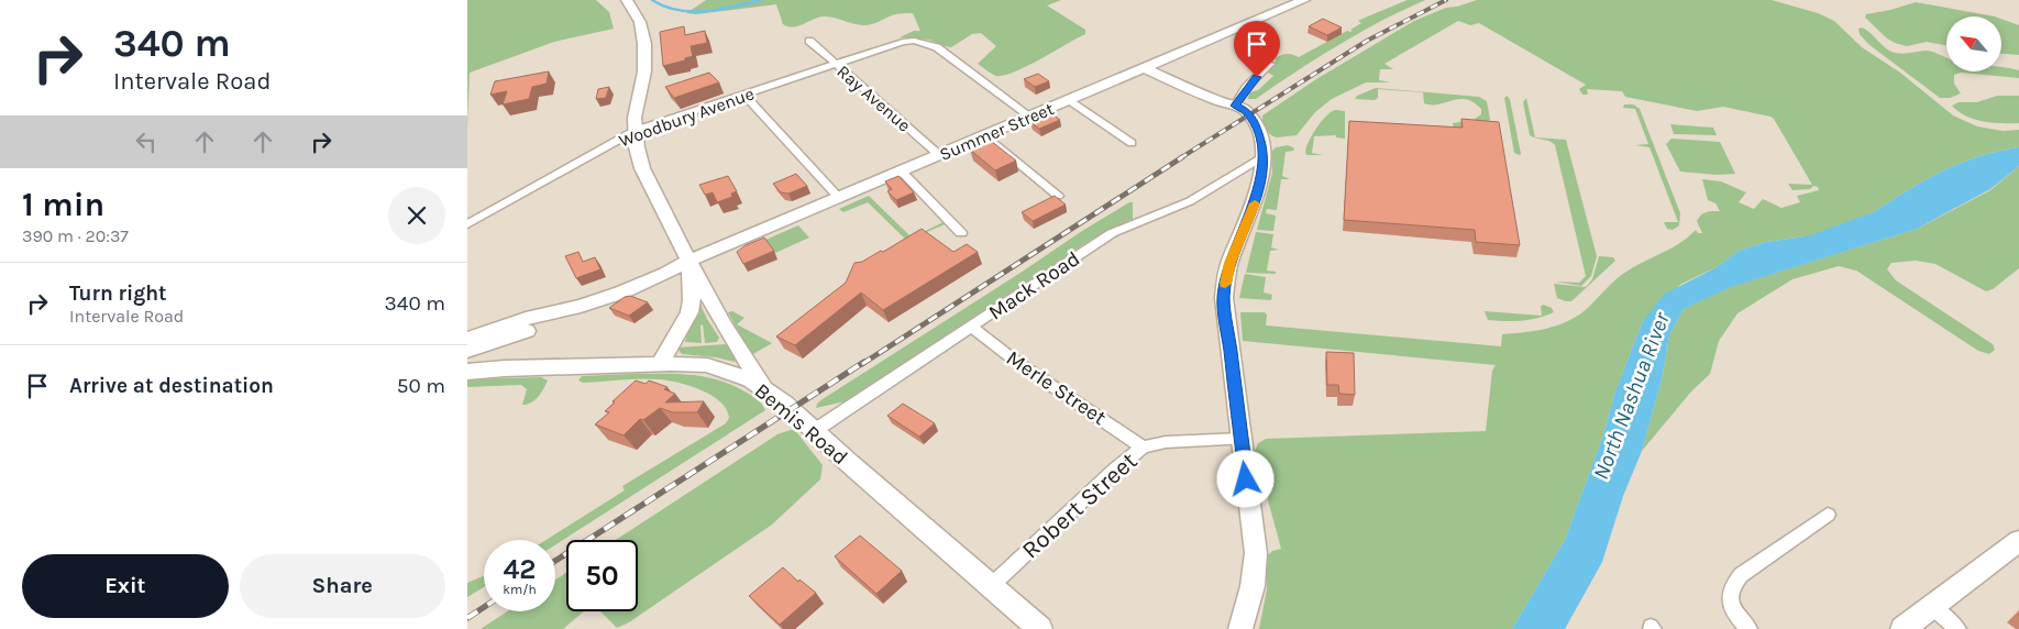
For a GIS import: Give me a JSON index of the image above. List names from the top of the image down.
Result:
{
  "streets": {
    "main road": ["Summer Street", "Bemis Road"],
    "street": [
      "Ray Avenue",
      "Woodbury Avenue",
      "Mack Road",
      "Merle Street",
      "Robert Street"
    ]
  },
  "crossings": [
    ["Ray Avenue", "Woodbury Avenue"],
    ["Ray Avenue", "Summer Street"],
    ["Woodbury Avenue", "Summer Street"],
    ["Mack Road", "Merle Street"],
    ["Mack Road", "Bemis Road"],
    ["Merle Street", "Robert Street"],
    ["Bemis Road", "Robert Street"]
  ],
  "water": ["North Nashua River"],
  "north": "top left",
  "page": {
    "turn": ["340 m", "Intervale Road"],
    "heading": ["1 min", "390 m · 20:37"],
    "list": [
      {
        "name": "Turn right",
        "note": "Intervale Road",
        "value": "340 m"
      },
      {
        "name": "Arrive at destination",
        "value": "50 m"
      }
    ],
    "speed": "42 km/h",
    "limit": "50",
    "buttons": ["Exit", "Share"]
  }
}
